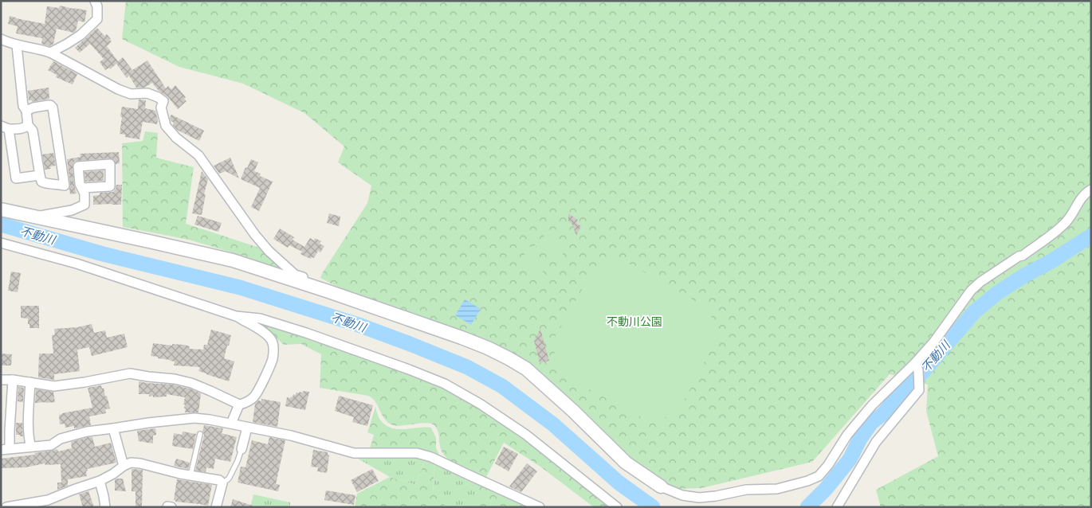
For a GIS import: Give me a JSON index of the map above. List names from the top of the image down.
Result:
{
  "water": ["不動川"],
  "parks": ["不動川公園"]
}
